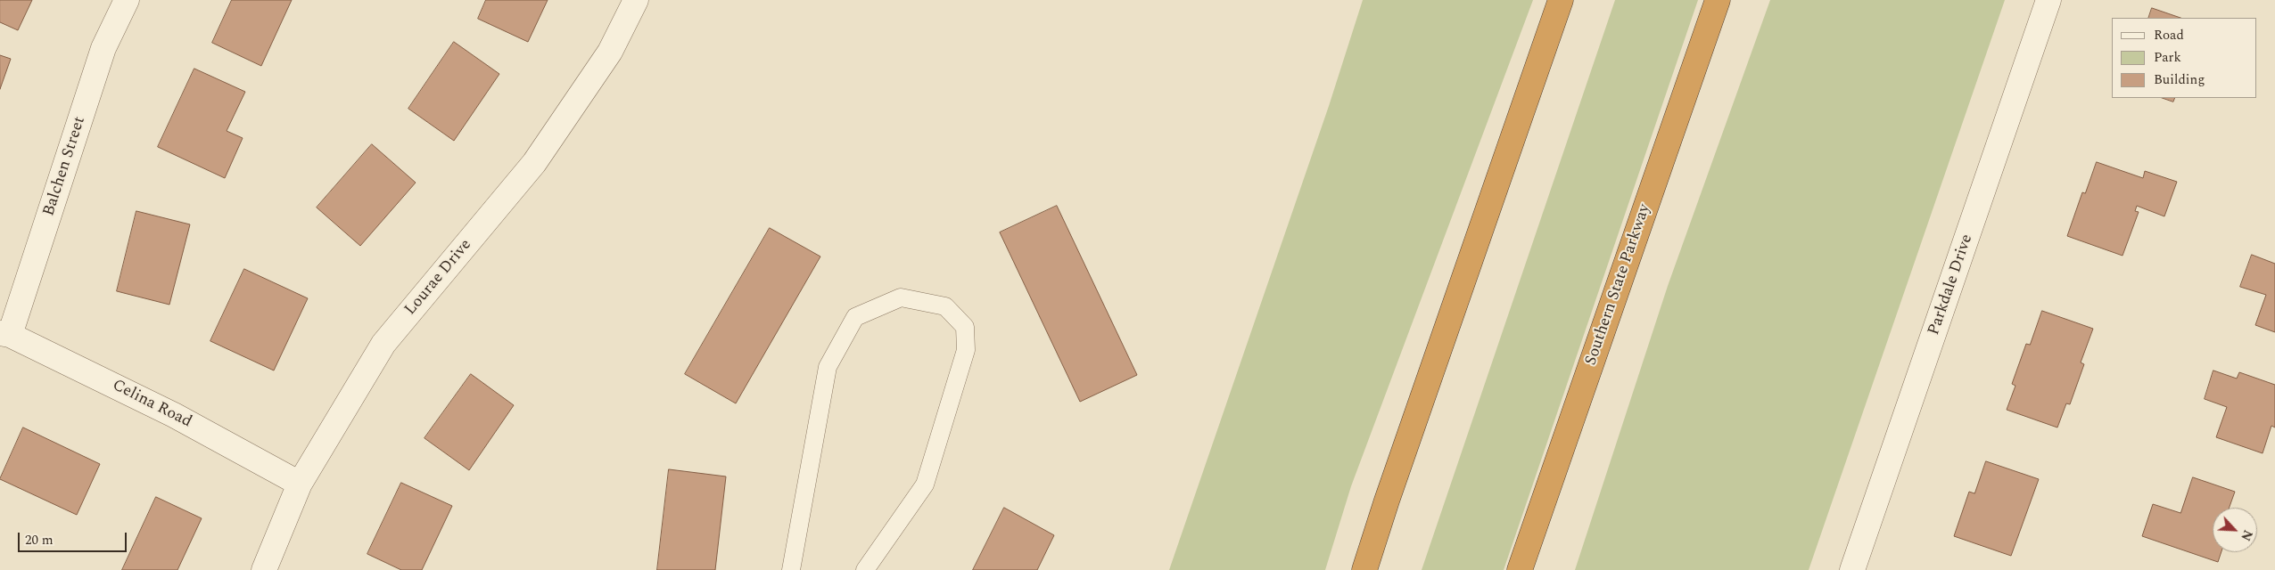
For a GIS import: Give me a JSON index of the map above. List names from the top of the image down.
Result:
{
  "streets": {
    "highway": ["Southern State Parkway"],
    "street": [
      "Balchen Street",
      "Lourae Drive",
      "Parkdale Drive",
      "Celina Road"
    ]
  },
  "crossings": [
    ["Balchen Street", "Celina Road"],
    ["Lourae Drive", "Celina Road"]
  ],
  "legend": ["Road", "Park", "Building"],
  "scale_bar": "20 m",
  "north": "bottom right"
}
